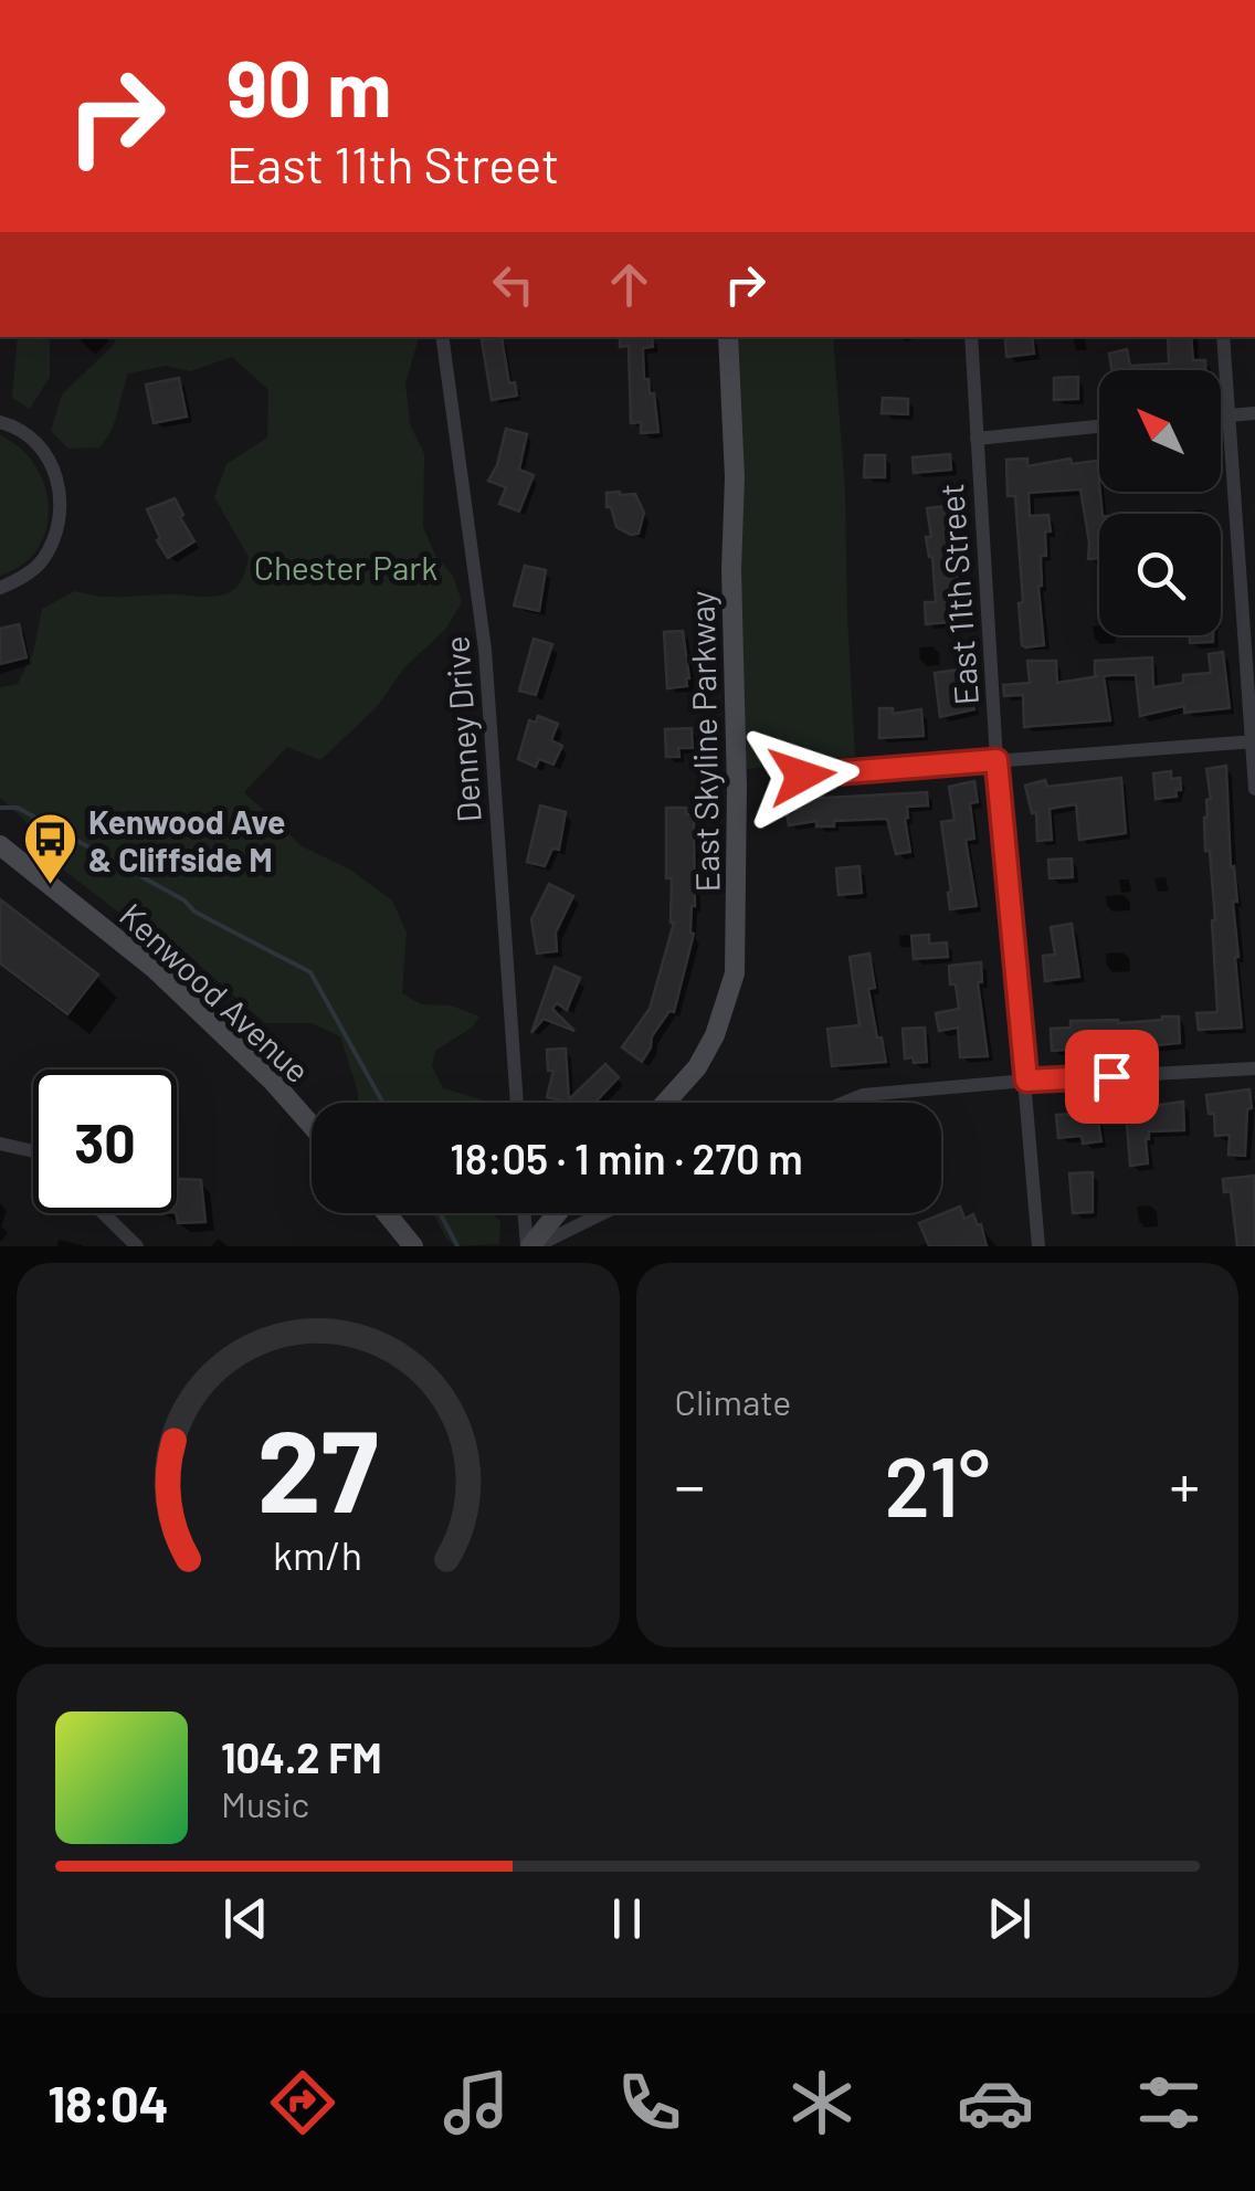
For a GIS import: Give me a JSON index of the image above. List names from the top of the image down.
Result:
{
  "streets": {
    "street": [
      "East 11th Street",
      "Denney Drive",
      "East Skyline Parkway",
      "Kenwood Avenue"
    ]
  },
  "parks": ["Chester Park"],
  "places": {
    "bus stop": ["Kenwood Ave & Cliffside M"]
  },
  "north": "top left",
  "page": {
    "turn": ["90 m", "East 11th Street"],
    "limit": "30",
    "trip": "18:05 · 1 min · 270 m",
    "tile": "Climate",
    "heat": ["−", "21°", "+"],
    "song": ["104.2 FM", "Music"],
    "tabs": "18:04",
    "gauge": ["27", "km/h"]
  }
}
